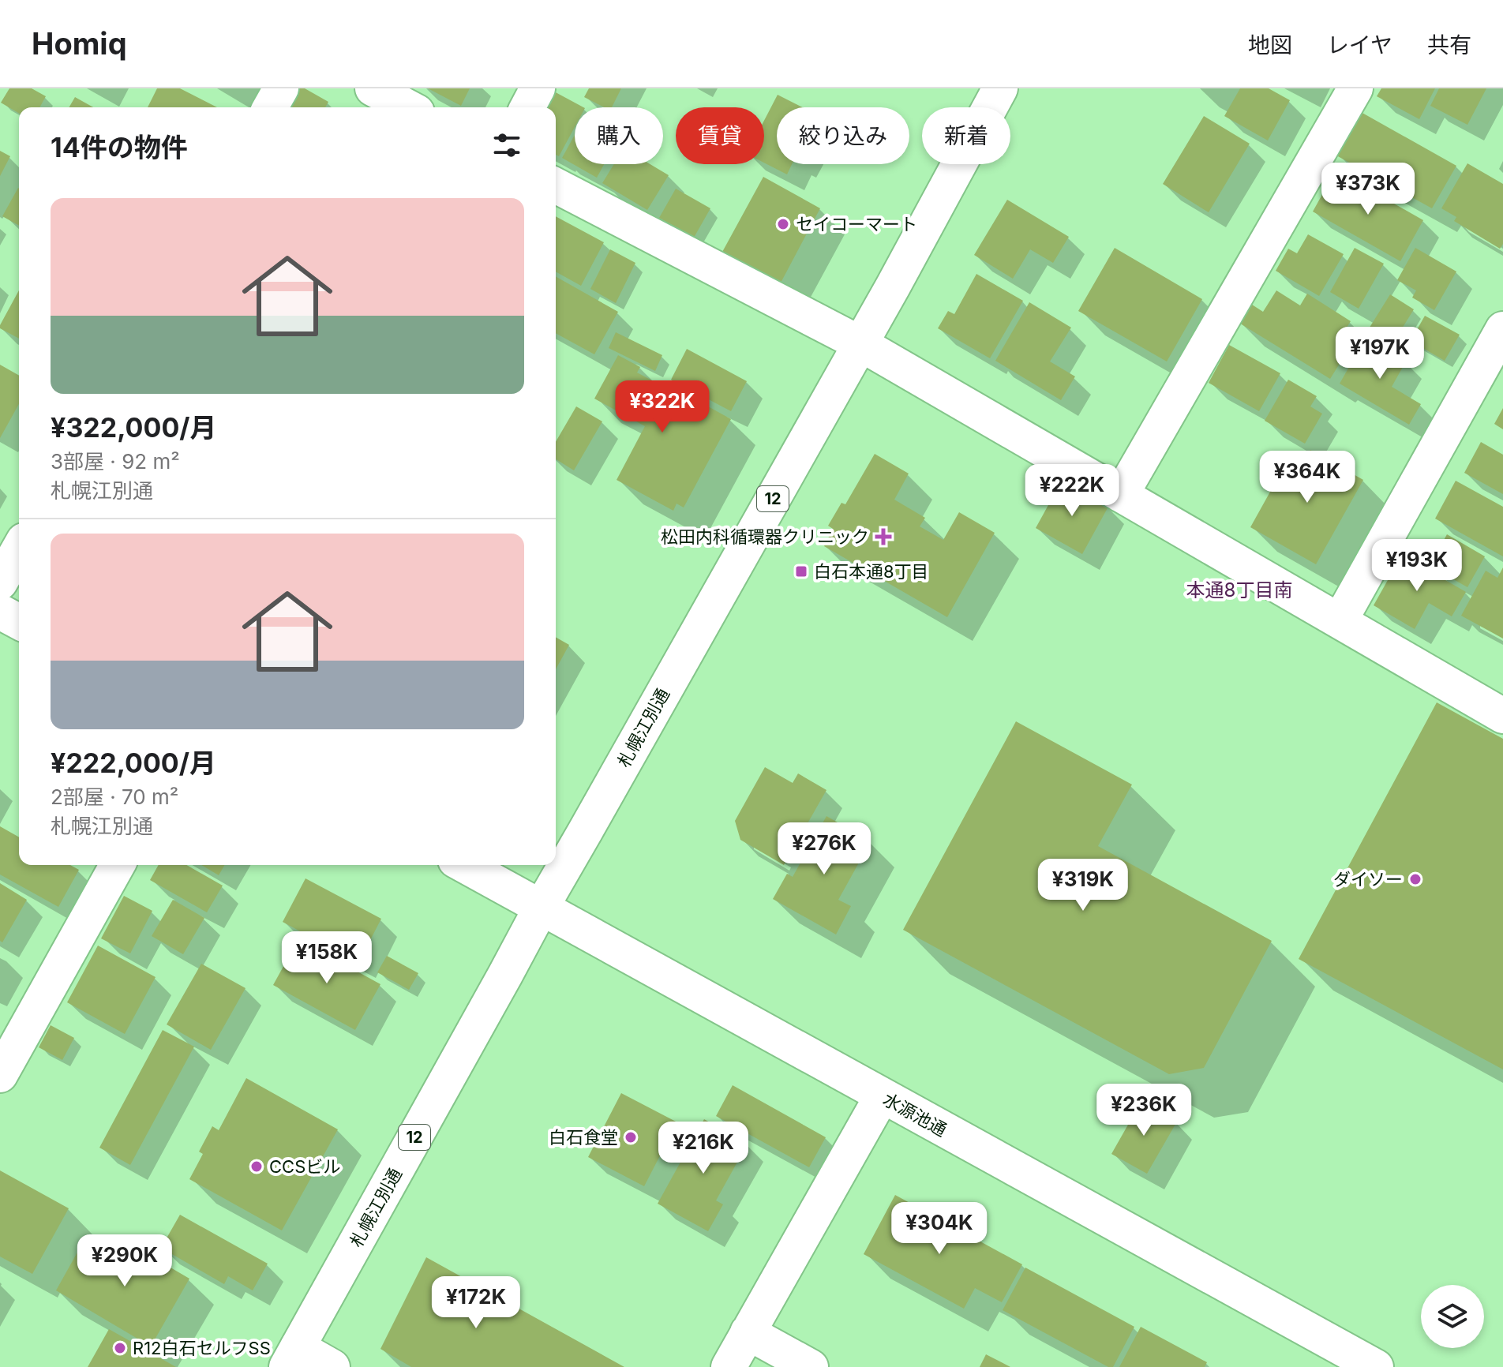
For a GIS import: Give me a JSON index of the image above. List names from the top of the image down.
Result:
{
  "streets": {
    "main road": ["12", "札幌江別通", "水源池通"]
  },
  "crossings": [
    ["札幌江別通", "水源池通"]
  ],
  "districts": ["本通8丁目南"],
  "places": {
    "other": [
      "セイコーマート",
      "ダイソー",
      "白石食堂",
      "CCSビル",
      "R12白石セルフSS"
    ],
    "health": ["松田内科循環器クリニック"],
    "transit": ["白石本通8丁目"]
  },
  "page": {
    "header": "Homiq",
    "nav": ["地図", "レイヤ", "共有"],
    "chip": [
      "購入",
      "賃貸",
      "絞り込み",
      "新着"
    ],
    "heading": "14件の物件",
    "price": [
      "¥373K",
      "¥197K",
      "¥322K",
      "¥364K",
      "¥222K",
      "¥193K",
      "¥276K",
      "¥319K",
      "¥158K",
      "¥236K",
      "¥216K",
      "¥304K",
      "¥290K",
      "¥172K"
    ],
    "list": [
      {
        "name": "¥322,000/月",
        "note": "3部屋 · 92 m² · 札幌江別通"
      },
      {
        "name": "¥222,000/月",
        "note": "2部屋 · 70 m² · 札幌江別通"
      }
    ]
  }
}
